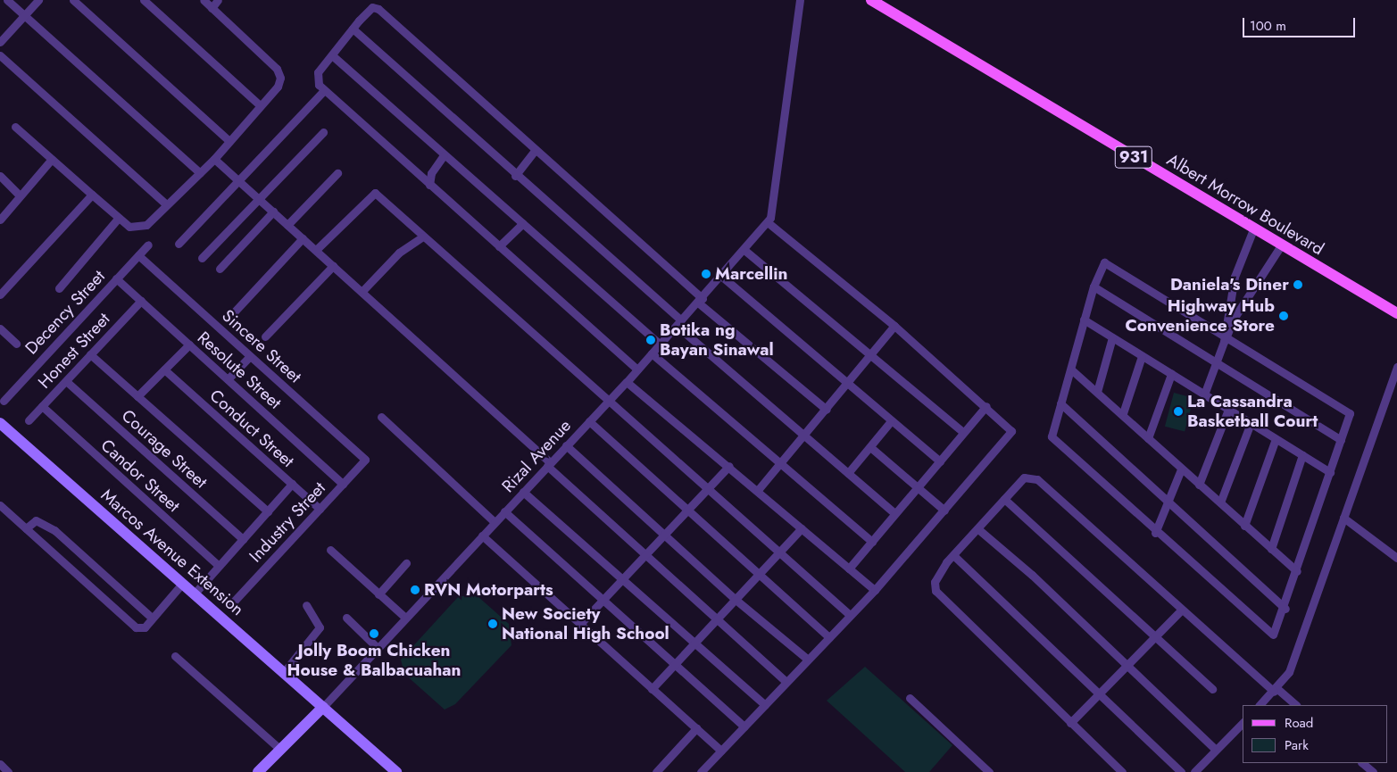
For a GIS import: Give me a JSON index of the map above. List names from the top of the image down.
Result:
{
  "streets": {
    "main road": ["931", "Albert Morrow Boulevard"],
    "street": [
      "Decency Street",
      "Sincere Street",
      "Honest Street",
      "Resolute Street",
      "Conduct Street",
      "Courage Street",
      "Rizal Avenue",
      "Candor Street",
      "Industry Street",
      "Marcos Avenue Extension"
    ]
  },
  "crossings": [
    ["Decency Street", "Sincere Street"],
    ["Decency Street", "Resolute Street"],
    ["Sincere Street", "Industry Street"],
    ["Honest Street", "Resolute Street"],
    ["Honest Street", "Courage Street"],
    ["Honest Street", "Candor Street"],
    ["Resolute Street", "Industry Street"],
    ["Conduct Street", "Industry Street"],
    ["Rizal Avenue", "Marcos Avenue Extension"]
  ],
  "places": [
    "Marcellin",
    "Daniela's Diner",
    "Highway Hub Convenience Store",
    "Botika ng Bayan Sinawal",
    "La Cassandra Basketball Court",
    "RVN Motorparts",
    "New Society National High School",
    "Jolly Boom Chicken House & Balbacuahan"
  ],
  "legend": ["Road", "Park"],
  "scale_bar": "100 m"
}
